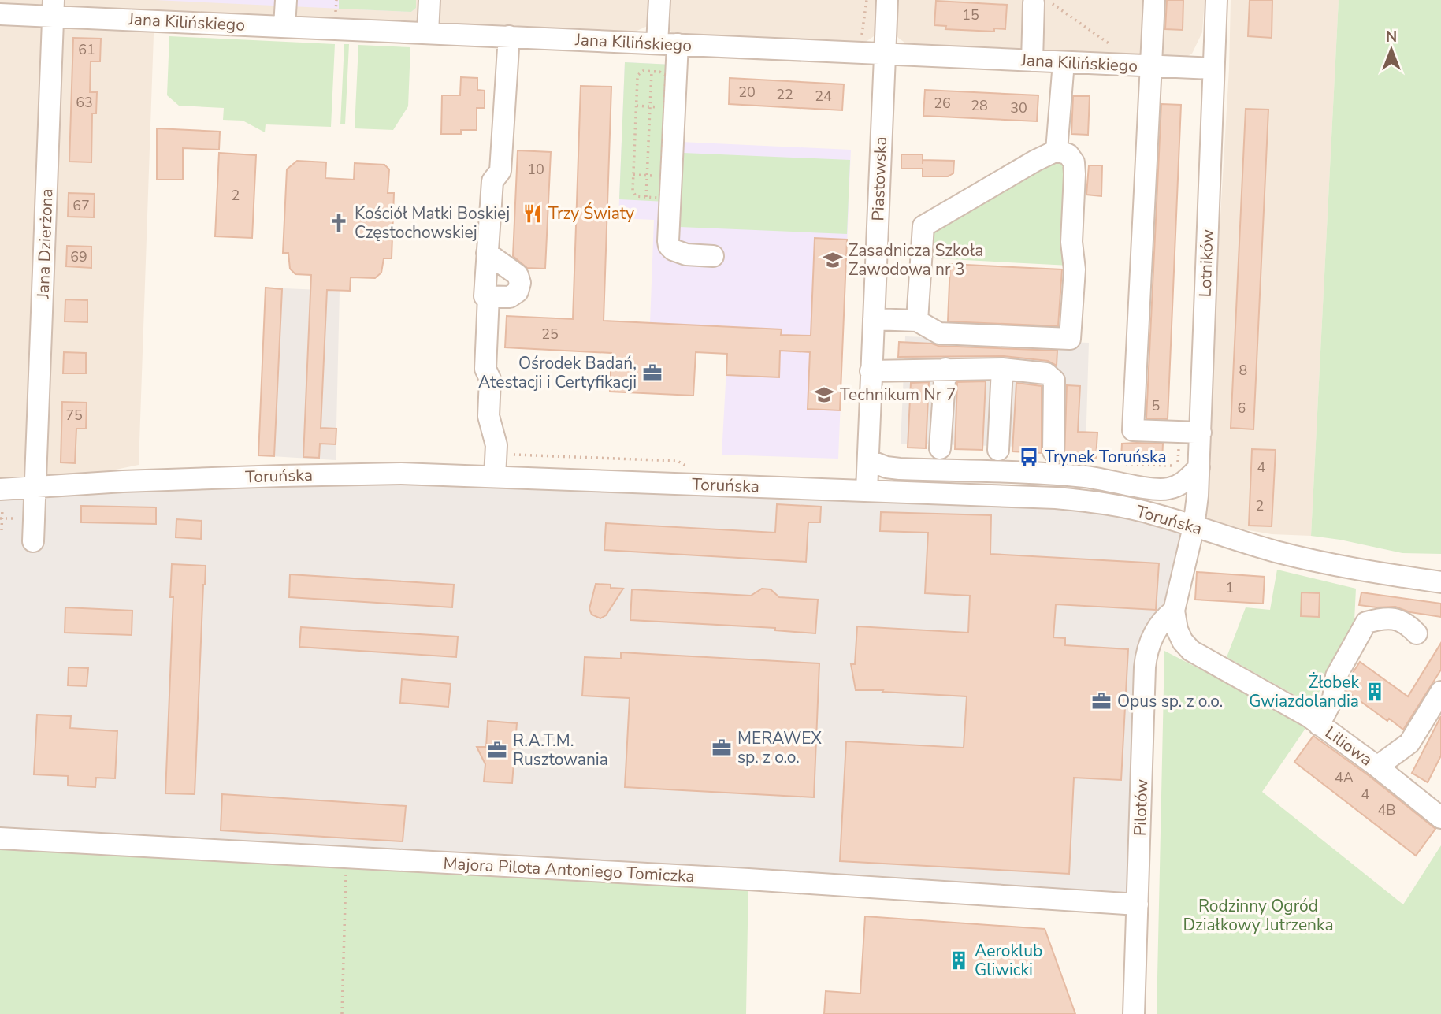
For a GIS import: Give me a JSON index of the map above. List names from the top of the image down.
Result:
{
  "streets": {
    "street": [
      "Jana Kilińskiego",
      "Piastowska",
      "Jana Dzierżona",
      "Lotników",
      "Toruńska",
      "Liliowa",
      "Pilotów",
      "Majora Pilota Antoniego Tomiczka"
    ]
  },
  "crossings": [
    ["Jana Kilińskiego", "Piastowska"],
    ["Jana Kilińskiego", "Jana Dzierżona"],
    ["Jana Kilińskiego", "Lotników"],
    ["Piastowska", "Toruńska"],
    ["Jana Dzierżona", "Toruńska"],
    ["Lotników", "Toruńska"],
    ["Lotników", "Liliowa"],
    ["Toruńska", "Liliowa"],
    ["Liliowa", "Pilotów"],
    ["Pilotów", "Majora Pilota Antoniego Tomiczka"]
  ],
  "parks": ["Rodzinny Ogród Działkowy Jutrzenka"],
  "places": {
    "restaurant": ["Trzy Światy"],
    "church": ["Kościół Matki Boskiej Częstochowskiej"],
    "school or university": ["Zasadnicza Szkoła Zawodowa nr 3", "Technikum Nr 7"],
    "office": [
      "Ośrodek Badań, Atestacji i Certyfikacji",
      "Opus sp. z o.o.",
      "MERAWEX sp. z o.o.",
      "R.A.T.M. Rusztowania"
    ],
    "bus stop": ["Trynek Toruńska"],
    "building": ["Żłobek Gwiazdolandia", "Aeroklub Gliwicki"]
  },
  "house_numbers": [
    "15",
    "61",
    "20",
    "22",
    "24",
    "63",
    "26",
    "28",
    "30",
    "10",
    "2",
    "67",
    "69",
    "25",
    "8",
    "5",
    "6",
    "75",
    "4",
    "2",
    "1",
    "4A",
    "4",
    "4B"
  ],
  "north": "top"
}
